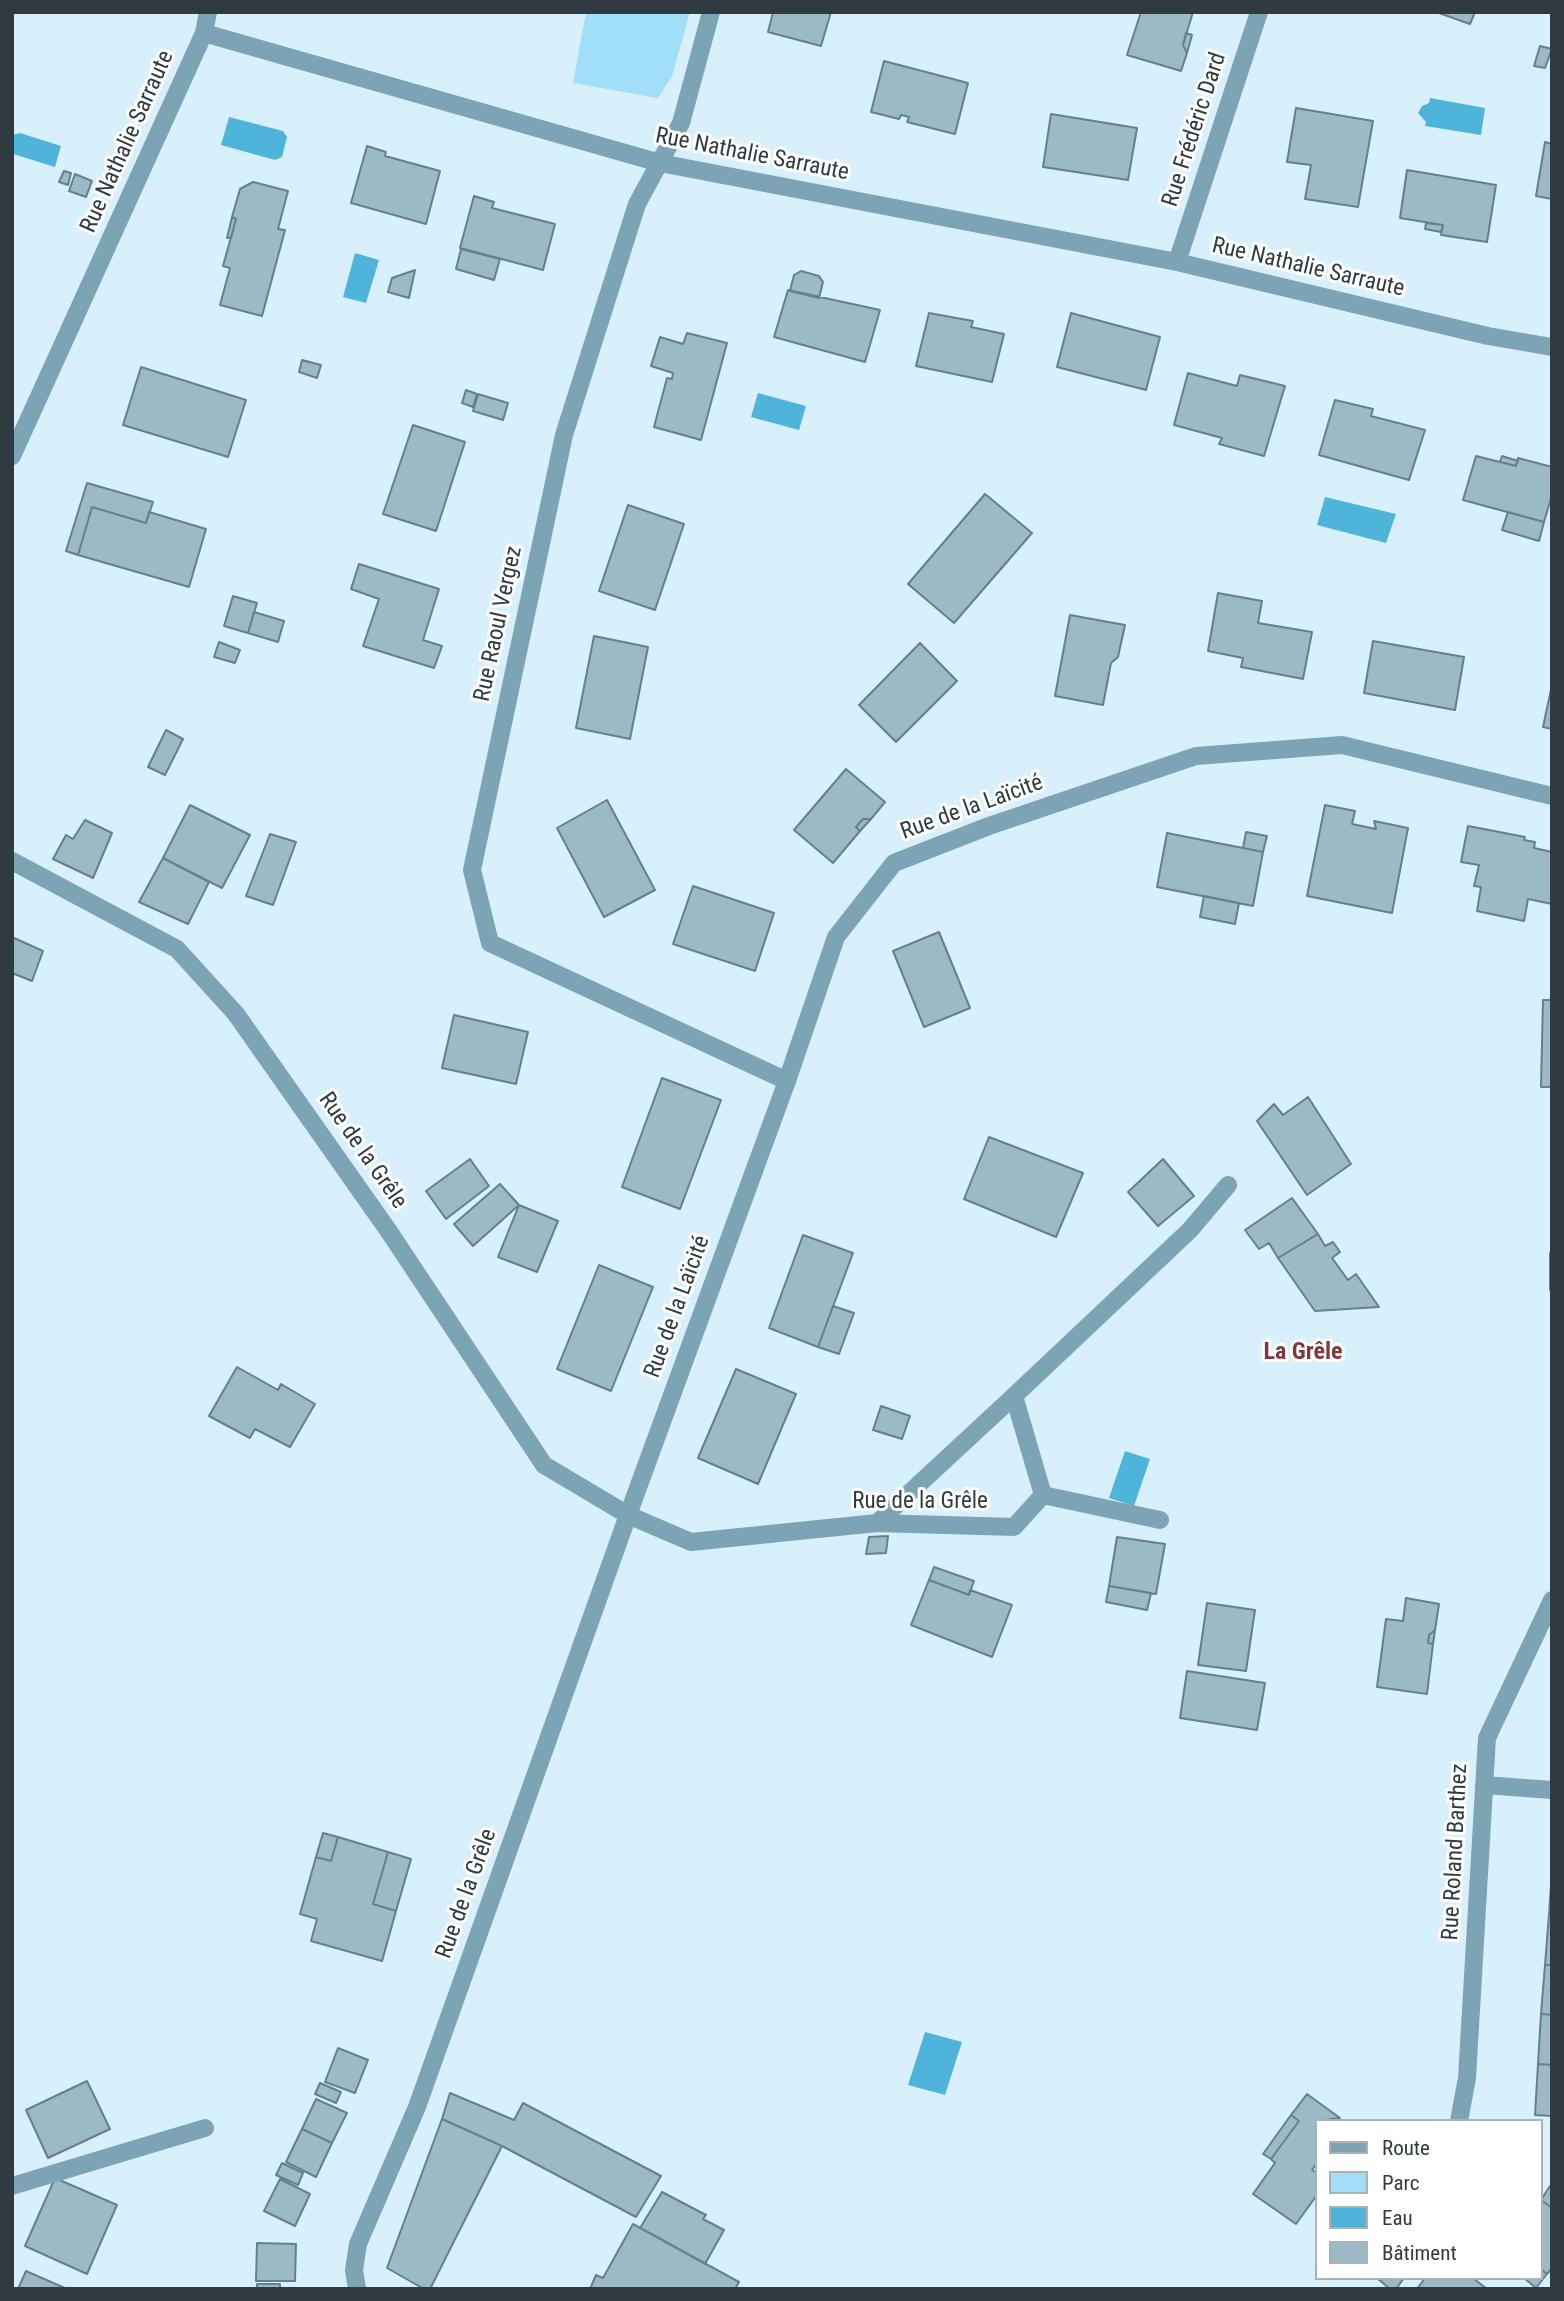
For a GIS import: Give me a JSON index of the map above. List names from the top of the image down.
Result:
{
  "streets": {
    "street": [
      "Rue Frédéric Dard",
      "Rue Nathalie Sarraute",
      "Rue Raoul Vergez",
      "Rue de la Laïcité",
      "Rue de la Grêle",
      "Rue Roland Barthez"
    ]
  },
  "crossings": [
    ["Rue Frédéric Dard", "Rue Nathalie Sarraute"],
    ["Rue Nathalie Sarraute", "Rue Raoul Vergez"],
    ["Rue Raoul Vergez", "Rue de la Laïcité"],
    ["Rue de la Laïcité", "Rue de la Grêle"]
  ],
  "districts": ["La Grêle"],
  "legend": [
    "Route",
    "Parc",
    "Eau",
    "Bâtiment"
  ]
}
